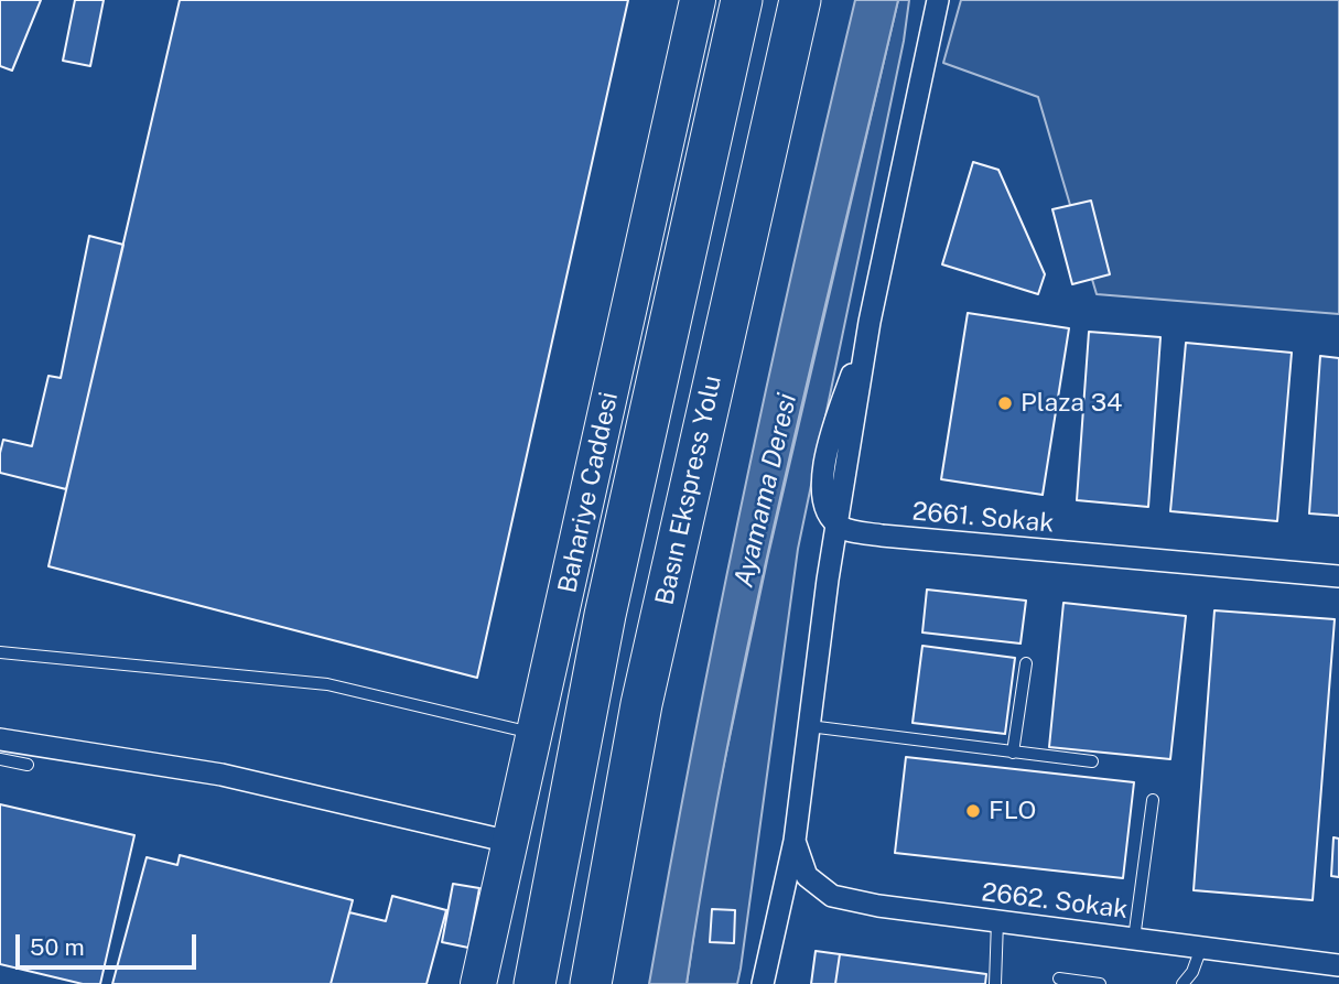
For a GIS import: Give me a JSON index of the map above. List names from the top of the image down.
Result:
{
  "streets": {
    "highway": ["Basın Ekspress Yolu"],
    "main road": ["Bahariye Caddesi"],
    "street": ["2661. Sokak", "2662. Sokak"]
  },
  "water": ["Ayamama Deresi"],
  "places": ["Plaza 34", "FLO"],
  "scale_bar": "50 m"
}
